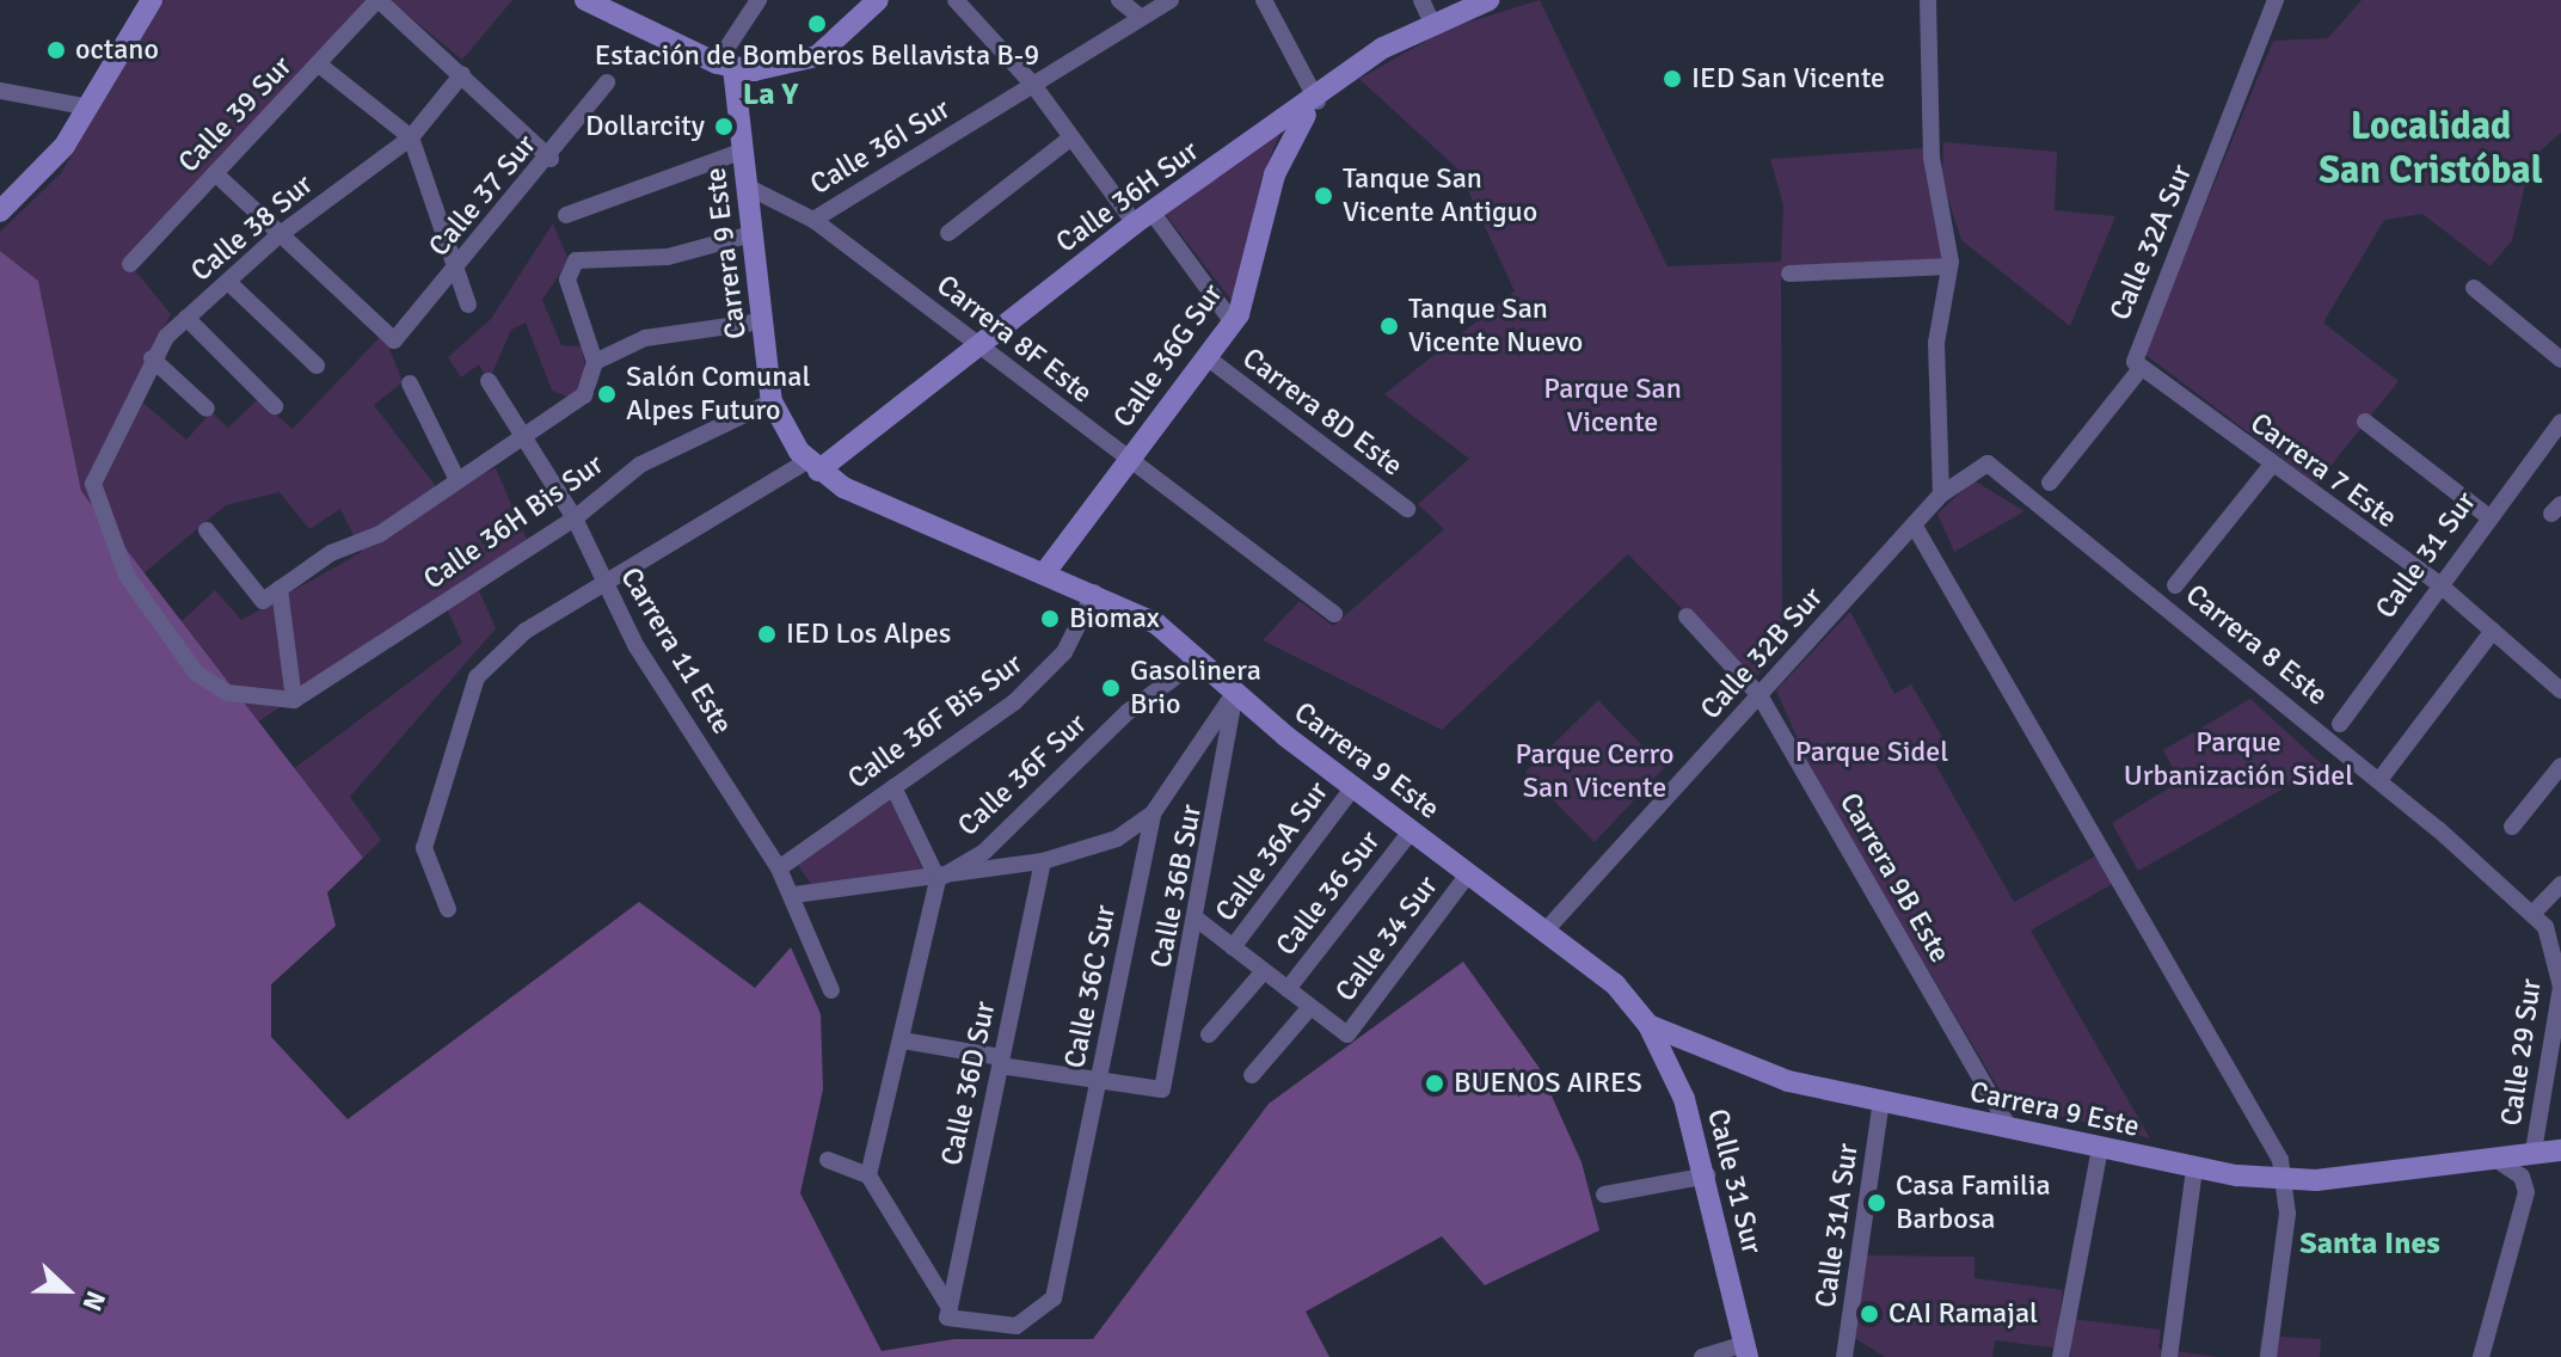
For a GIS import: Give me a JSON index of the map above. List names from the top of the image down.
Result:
{
  "streets": {
    "main road": [
      "Calle 36H Sur",
      "Carrera 9 Este",
      "Calle 36G Sur",
      "Calle 31 Sur"
    ],
    "street": [
      "Calle 39 Sur",
      "Calle 36I Sur",
      "Calle 37 Sur",
      "Calle 38 Sur",
      "Calle 32A Sur",
      "Carrera 8F Este",
      "Carrera 8D Este",
      "Carrera 7 Este",
      "Calle 36H Bis Sur",
      "Carrera 8 Este",
      "Carrera 11 Este",
      "Calle 32B Sur",
      "Calle 36F Bis Sur",
      "Calle 36F Sur",
      "Calle 36A Sur",
      "Carrera 9B Este",
      "Calle 36B Sur",
      "Calle 36 Sur",
      "Calle 34 Sur",
      "Calle 36C Sur",
      "Calle 29 Sur",
      "Calle 36D Sur",
      "Calle 31A Sur"
    ]
  },
  "crossings": [
    ["Calle 36I Sur", "Carrera 8F Este"],
    ["Calle 37 Sur", "Calle 38 Sur"],
    ["Calle 36H Sur", "Carrera 9 Este"],
    ["Calle 36H Sur", "Carrera 8F Este"],
    ["Calle 36H Sur", "Calle 36G Sur"],
    ["Calle 36H Sur", "Carrera 11 Este"],
    ["Calle 38 Sur", "Calle 36H Bis Sur"],
    ["Calle 32A Sur", "Carrera 7 Este"],
    ["Carrera 9 Este", "Carrera 8F Este"],
    ["Carrera 9 Este", "Calle 36G Sur"],
    ["Carrera 9 Este", "Calle 36H Bis Sur"],
    ["Carrera 9 Este", "Calle 31 Sur"],
    ["Carrera 9 Este", "Calle 32B Sur"],
    ["Carrera 9 Este", "Calle 36F Bis Sur"],
    ["Carrera 9 Este", "Calle 36F Sur"],
    ["Carrera 9 Este", "Calle 36A Sur"],
    ["Carrera 9 Este", "Carrera 9B Este"],
    ["Carrera 9 Este", "Calle 36B Sur"],
    ["Carrera 9 Este", "Calle 36 Sur"],
    ["Carrera 9 Este", "Calle 34 Sur"],
    ["Carrera 9 Este", "Calle 36C Sur"],
    ["Carrera 9 Este", "Calle 29 Sur"],
    ["Carrera 9 Este", "Calle 31A Sur"],
    ["Carrera 8F Este", "Calle 36G Sur"],
    ["Calle 36G Sur", "Carrera 8D Este"],
    ["Carrera 7 Este", "Calle 31 Sur"],
    ["Calle 36H Bis Sur", "Carrera 11 Este"],
    ["Carrera 8 Este", "Calle 32B Sur"],
    ["Carrera 8 Este", "Calle 29 Sur"],
    ["Carrera 11 Este", "Calle 36F Bis Sur"],
    ["Calle 32B Sur", "Carrera 9B Este"],
    ["Calle 36B Sur", "Calle 36C Sur"],
    ["Calle 36C Sur", "Calle 36D Sur"]
  ],
  "districts": ["La Y", "Localidad San Cristóbal", "Santa Ines"],
  "parks": [
    "Parque San Vicente",
    "Parque Urbanización Sidel",
    "Parque Sidel",
    "Parque Cerro San Vicente"
  ],
  "places": [
    "Estación de Bomberos Bellavista B-9",
    "octano",
    "IED San Vicente",
    "Dollarcity",
    "Tanque San Vicente Antiguo",
    "Tanque San Vicente Nuevo",
    "Salón Comunal Alpes Futuro",
    "Biomax",
    "IED Los Alpes",
    "Gasolinera Brio",
    "BUENOS AIRES",
    "Casa Familia Barbosa",
    "CAI Ramajal"
  ],
  "north": "right"
}
